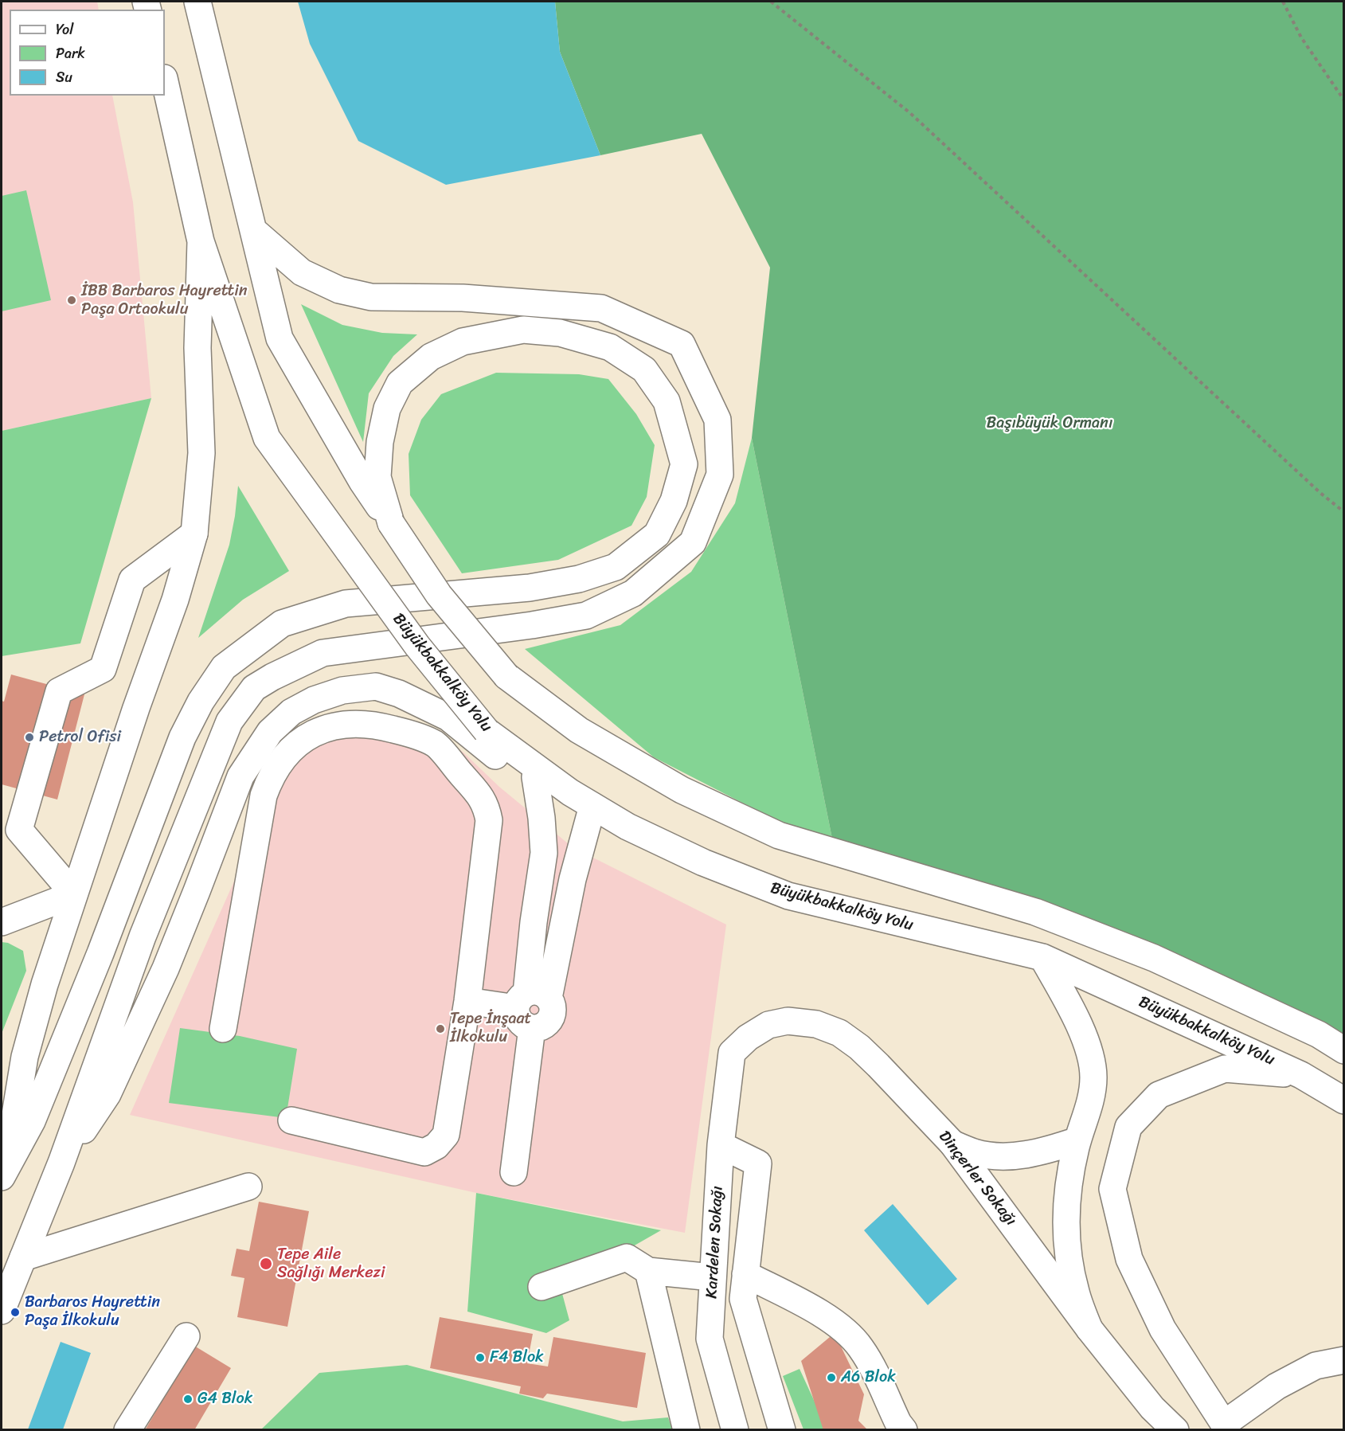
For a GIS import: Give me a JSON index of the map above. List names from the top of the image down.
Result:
{
  "streets": {
    "main road": ["Büyükbakkalköy Yolu", "Dinçerler Sokağı", "Kardelen Sokağı"]
  },
  "crossings": [
    ["Dinçerler Sokağı", "Kardelen Sokağı"]
  ],
  "parks": ["Başıbüyük Ormanı"],
  "places": [
    "İBB Barbaros Hayrettin Paşa Ortaokulu",
    "Petrol Ofisi",
    "Tepe İnşaat İlkokulu",
    "Tepe Aile Sağlığı Merkezi",
    "Barbaros Hayrettin Paşa İlkokulu",
    "F4 Blok",
    "A6 Blok",
    "G4 Blok"
  ],
  "legend": ["Yol", "Park", "Su"]
}
